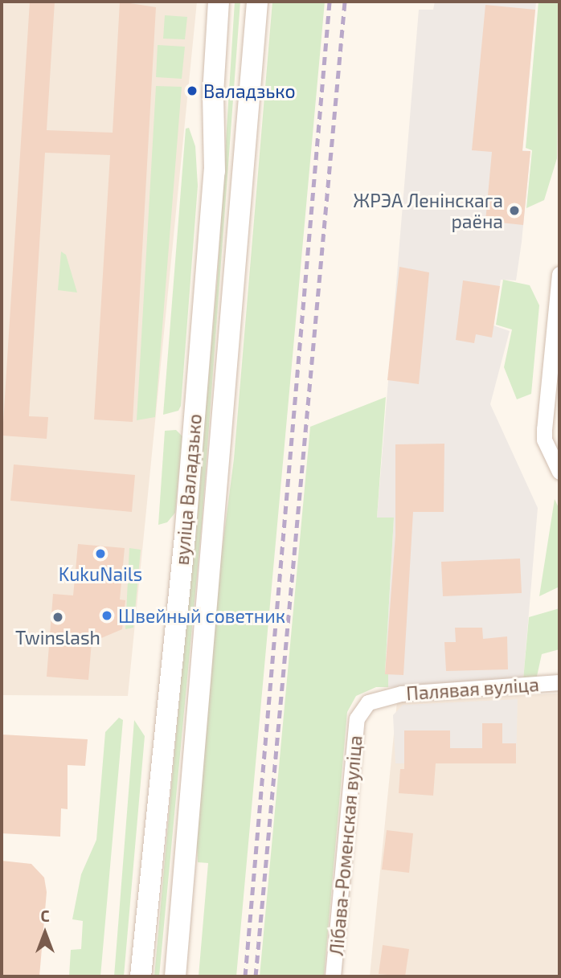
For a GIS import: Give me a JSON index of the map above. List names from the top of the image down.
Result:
{
  "streets": {
    "main road": ["вуліца Валадзько"],
    "street": ["Палявая вуліца", "Лібава-Роменская вуліца"]
  },
  "crossings": [
    ["Палявая вуліца", "Лібава-Роменская вуліца"]
  ],
  "places": [
    "Валадзько",
    "ЖРЭА Ленінскага раёна",
    "KukuNails",
    "Швейный советник",
    "Twinslash"
  ],
  "north": "top"
}
